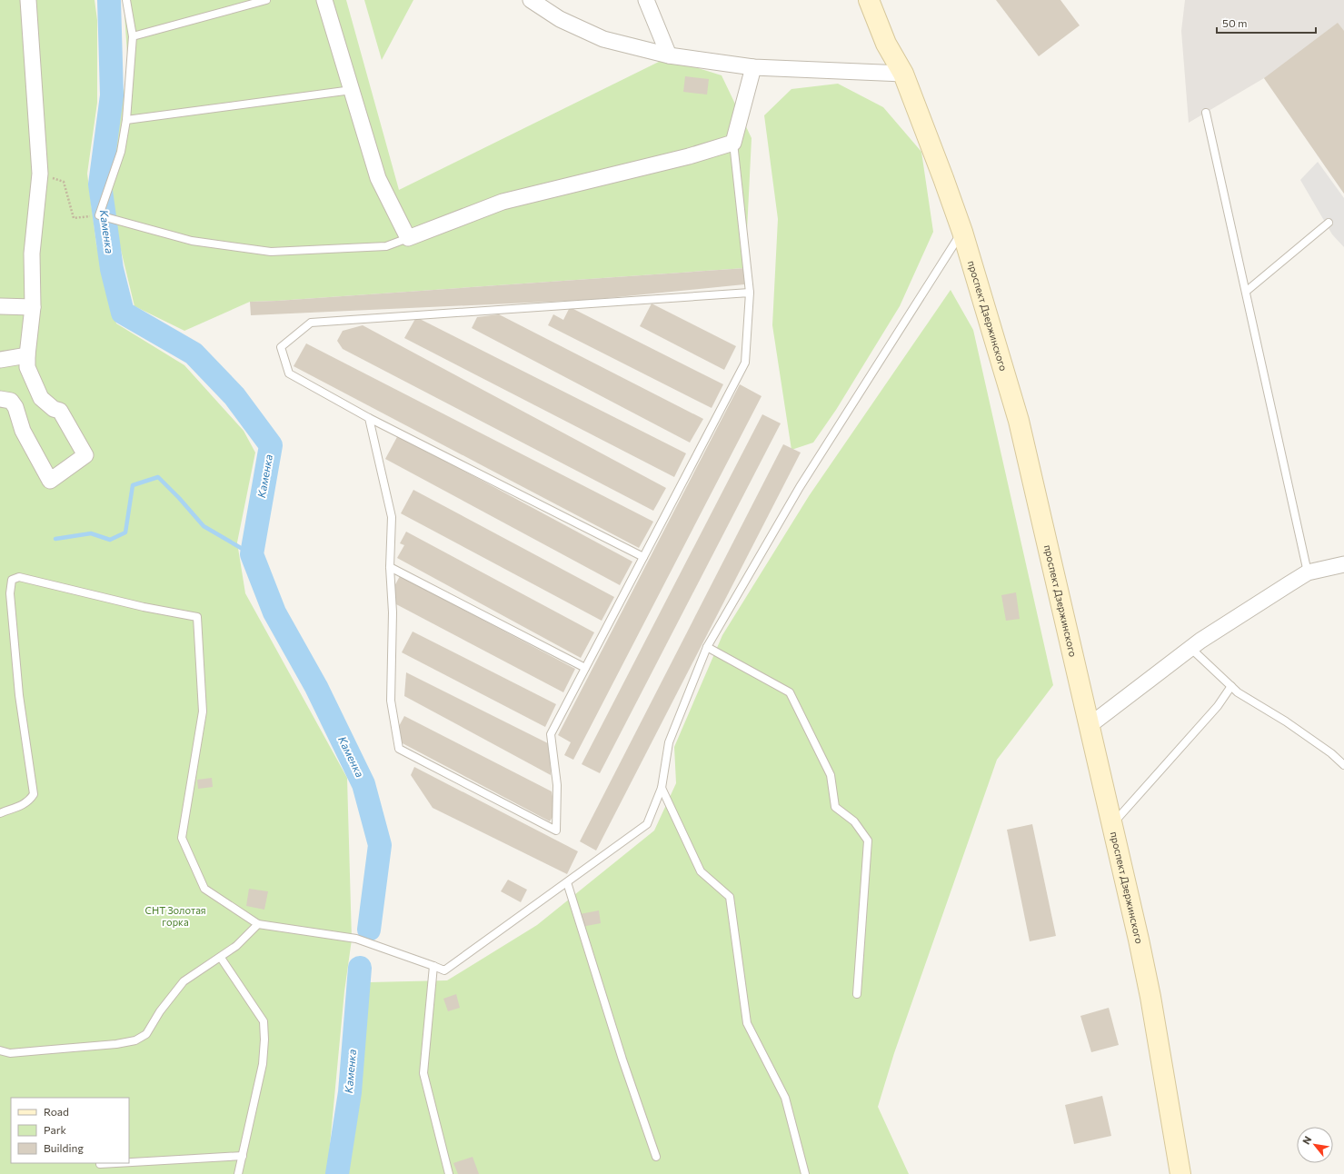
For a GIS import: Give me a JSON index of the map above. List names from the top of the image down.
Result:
{
  "streets": {
    "street": ["проспект Дзержинского"]
  },
  "water": ["Каменка"],
  "parks": ["СНТ Золотая горка"],
  "legend": ["Road", "Park", "Building"],
  "scale_bar": "50 m",
  "north": "top left"
}
